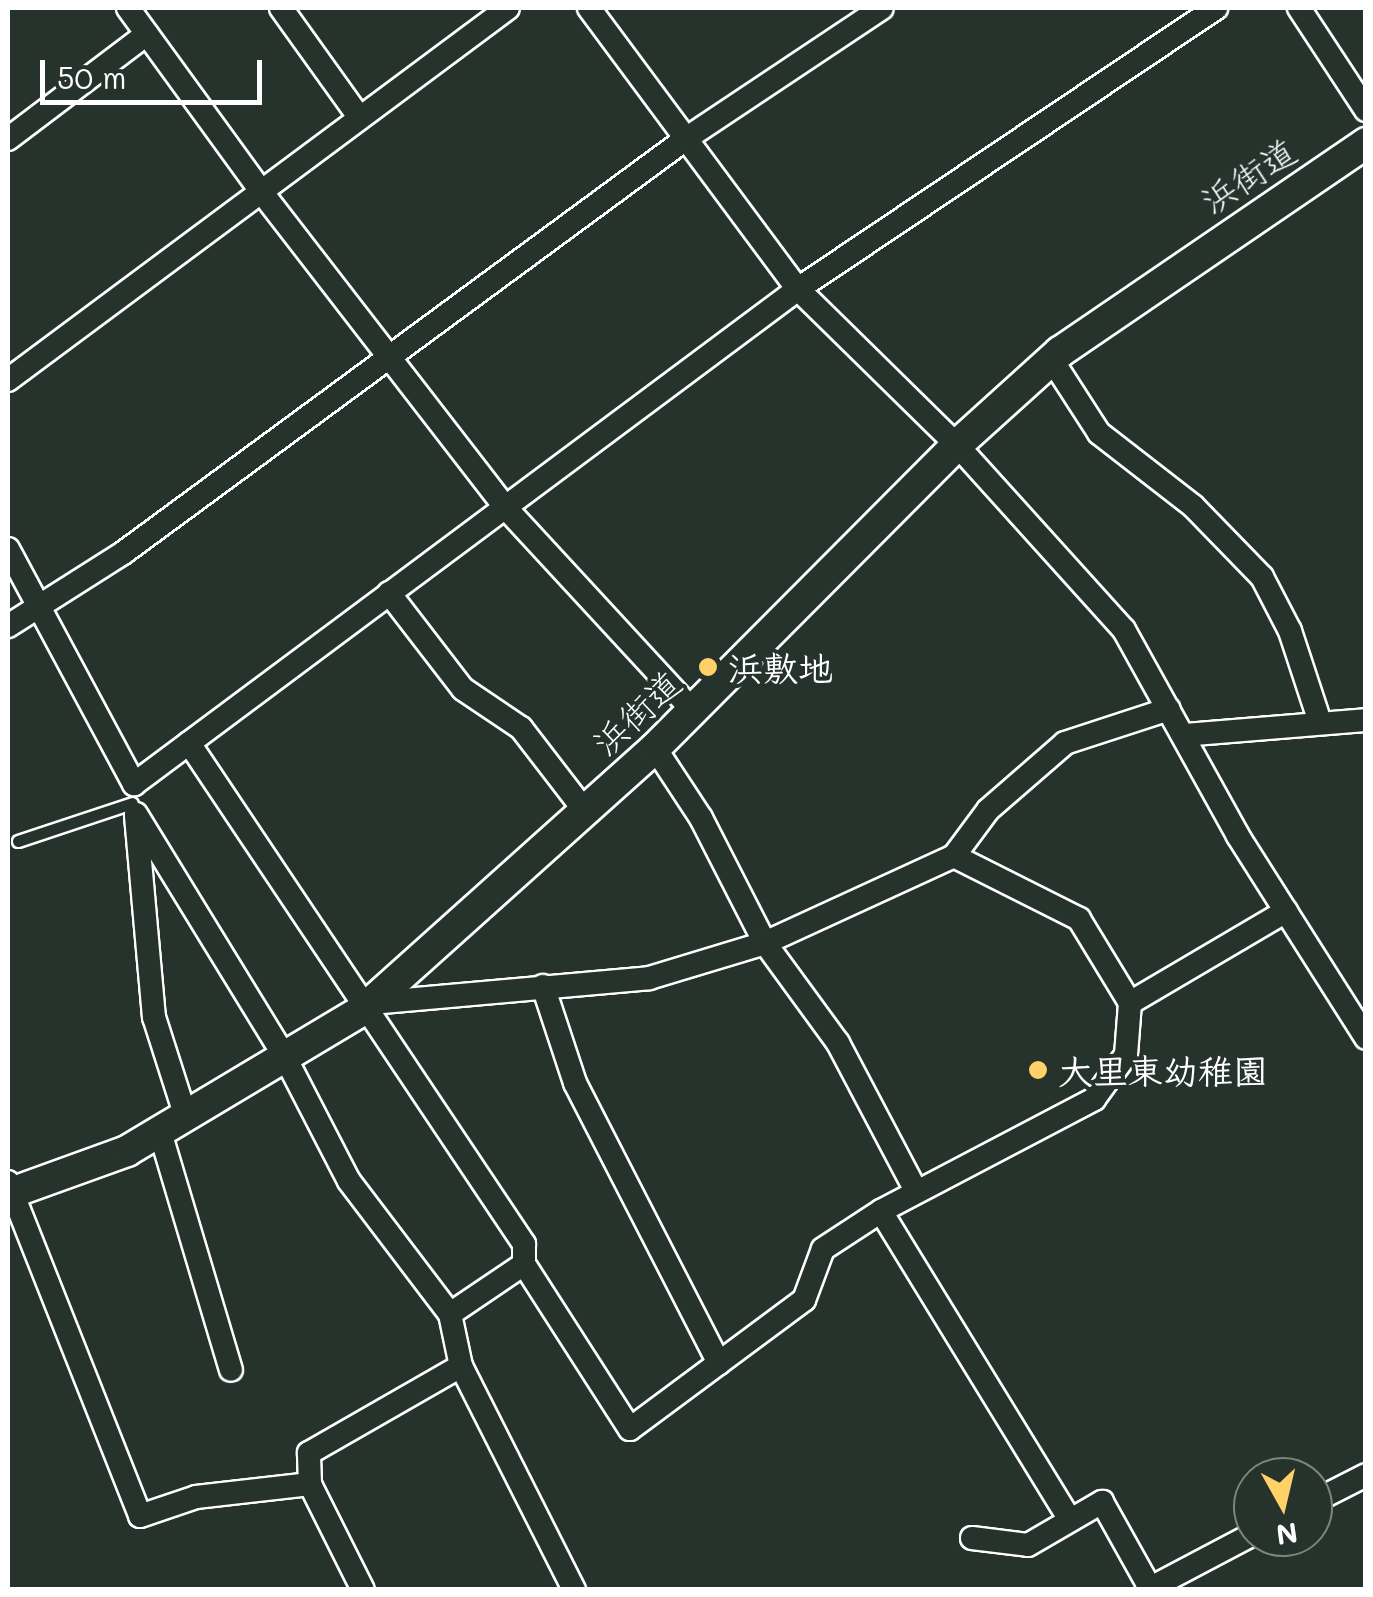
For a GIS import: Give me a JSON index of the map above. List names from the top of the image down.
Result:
{
  "streets": {
    "street": ["浜街道"]
  },
  "places": ["浜敷地", "大里東幼稚園"],
  "scale_bar": "50 m",
  "north": "bottom"
}
